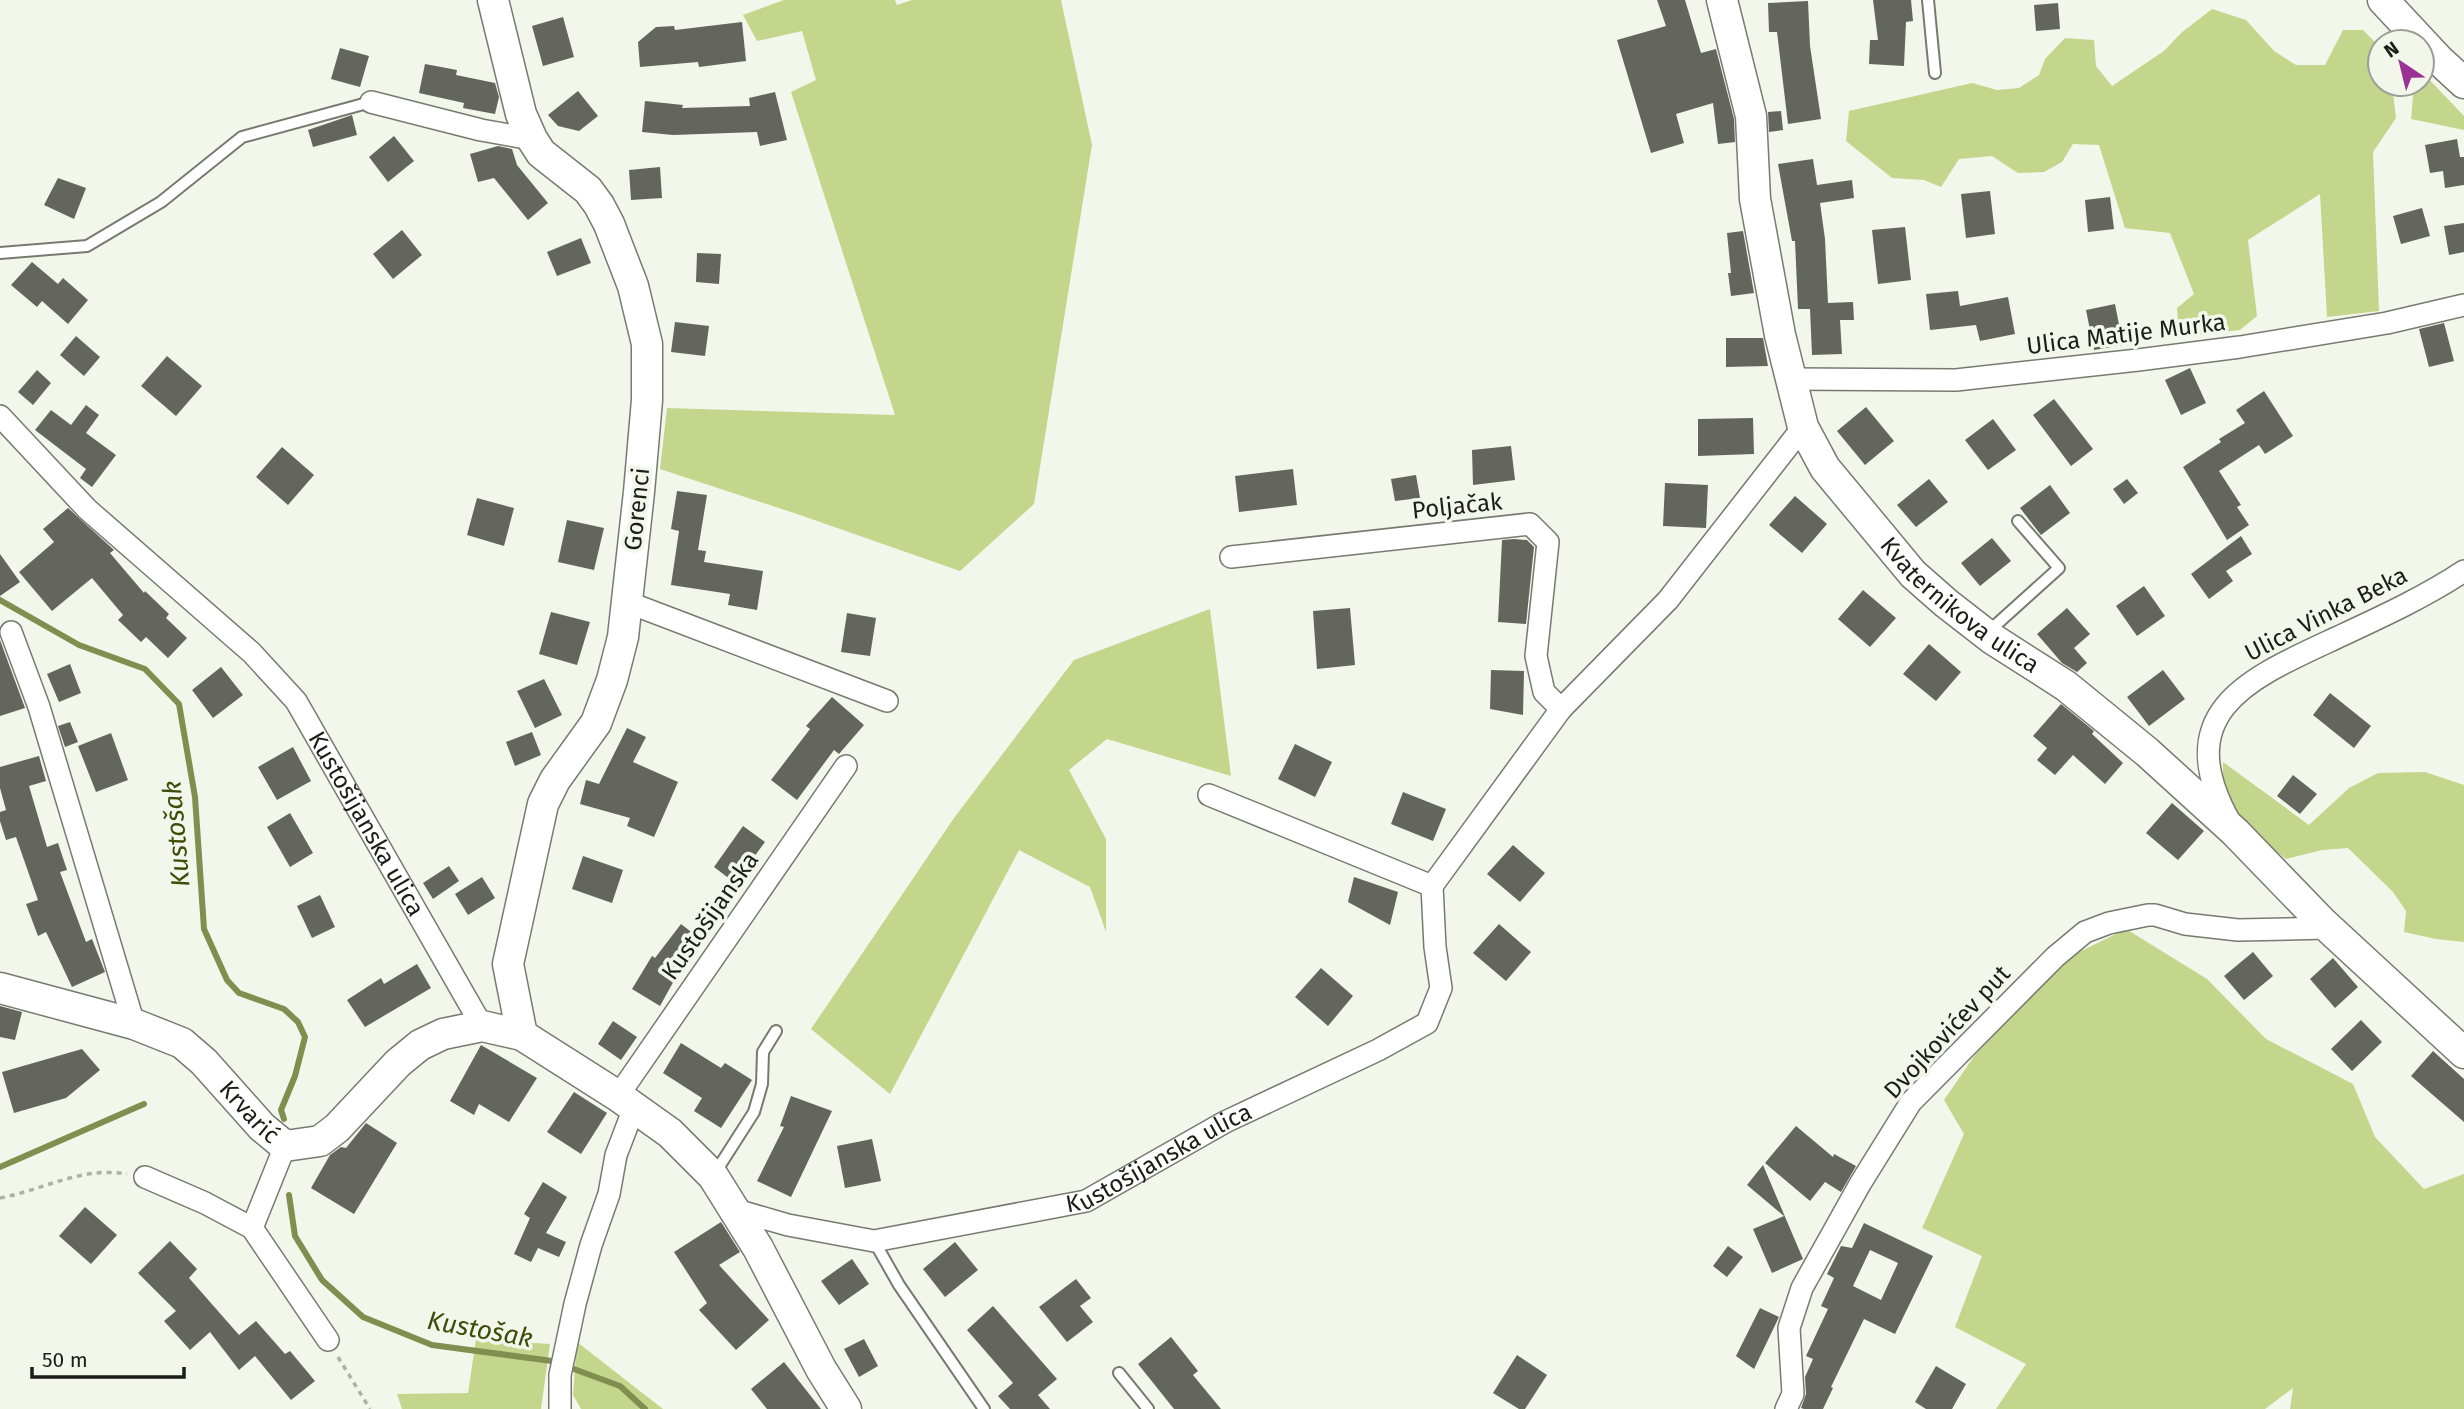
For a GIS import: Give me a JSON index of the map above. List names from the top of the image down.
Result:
{
  "streets": {
    "street": [
      "Ulica Matije Murka",
      "Poljačak",
      "Gorenci",
      "Kvaternikova ulica",
      "Ulica Vinka Beka",
      "Kustošijanska ulica",
      "Kustošijanska",
      "Dvojkovićev put",
      "Krvarić"
    ]
  },
  "crossings": [
    ["Ulica Matije Murka", "Kvaternikova ulica"],
    ["Kvaternikova ulica", "Ulica Vinka Beka"],
    ["Kvaternikova ulica", "Dvojkovićev put"],
    ["Kustošijanska ulica", "Krvarić"]
  ],
  "water": ["Kustošak"],
  "scale_bar": "50 m",
  "north": "top left"
}
